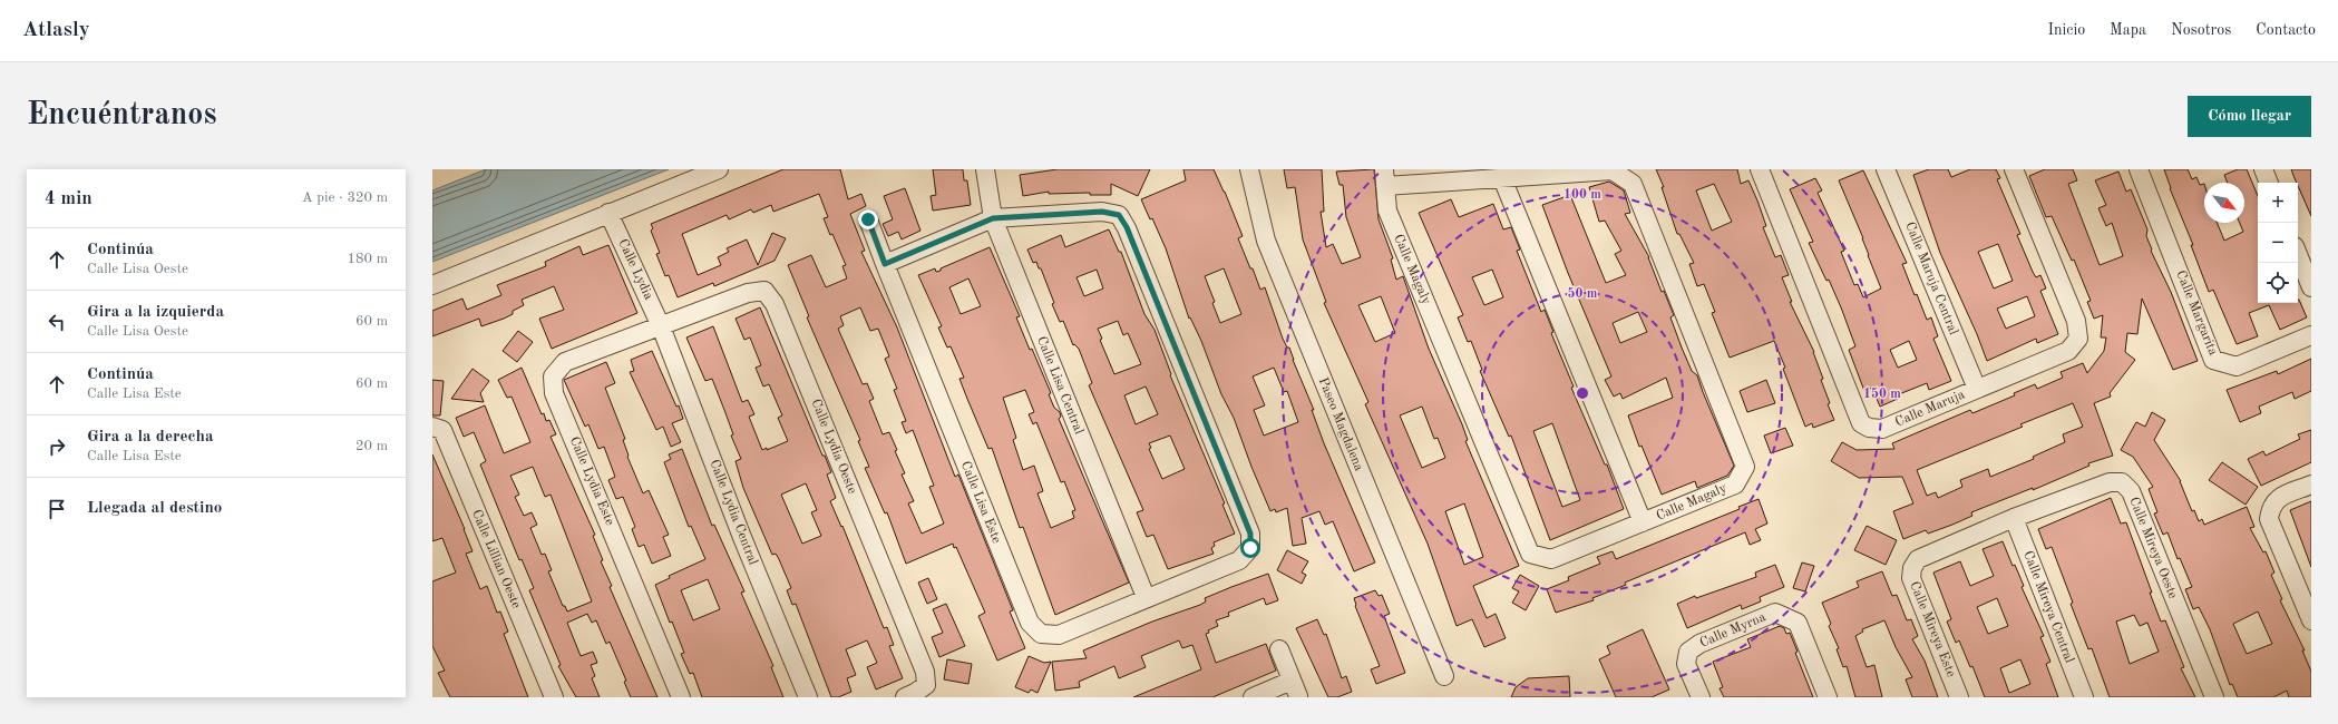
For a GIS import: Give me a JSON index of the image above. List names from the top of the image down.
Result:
{
  "streets": {
    "street": [
      "Calle Lydia",
      "Calle Magaly",
      "Calle Maruja Central",
      "Calle Margarita",
      "Calle Lisa Central",
      "Calle Maruja",
      "Paseo Magdalena",
      "Calle Lydia Oeste",
      "Calle Lydia Este",
      "Calle Lisa Este",
      "Calle Lydia Central",
      "Calle Mireya Oeste",
      "Calle Lillian Oeste",
      "Calle Mireya Central",
      "Calle Mireya Este",
      "Calle Myrna"
    ]
  },
  "crossings": [
    ["Calle Lydia", "Calle Lydia Oeste"],
    ["Calle Lydia", "Calle Lydia Este"],
    ["Calle Lydia", "Calle Lydia Central"],
    ["Calle Maruja Central", "Calle Maruja"],
    ["Calle Lisa Central", "Calle Lisa Este"],
    ["Calle Lydia Oeste", "Calle Lydia Este"],
    ["Calle Lydia Oeste", "Calle Lydia Central"],
    ["Calle Lydia Este", "Calle Lydia Central"],
    ["Calle Mireya Oeste", "Calle Mireya Central"],
    ["Calle Mireya Oeste", "Calle Mireya Este"],
    ["Calle Mireya Central", "Calle Mireya Este"]
  ],
  "north": "bottom right",
  "page": {
    "header": "Atlasly",
    "nav": [
      "Inicio",
      "Mapa",
      "Nosotros",
      "Contacto"
    ],
    "buttons": "Cómo llegar",
    "title": "Encuéntranos",
    "heading": ["4 min", "A pie · 320 m"],
    "map_buttons": ["+", "−"],
    "list": [
      ["Continúa", "Calle Lisa Oeste", "180 m"],
      ["Gira a la izquierda", "Calle Lisa Oeste", "60 m"],
      ["Continúa", "Calle Lisa Este", "60 m"],
      ["Gira a la derecha", "Calle Lisa Este", "20 m"],
      "Llegada al destino"
    ]
  },
  "rings": ["100 m", "50 m", "150 m"]
}
